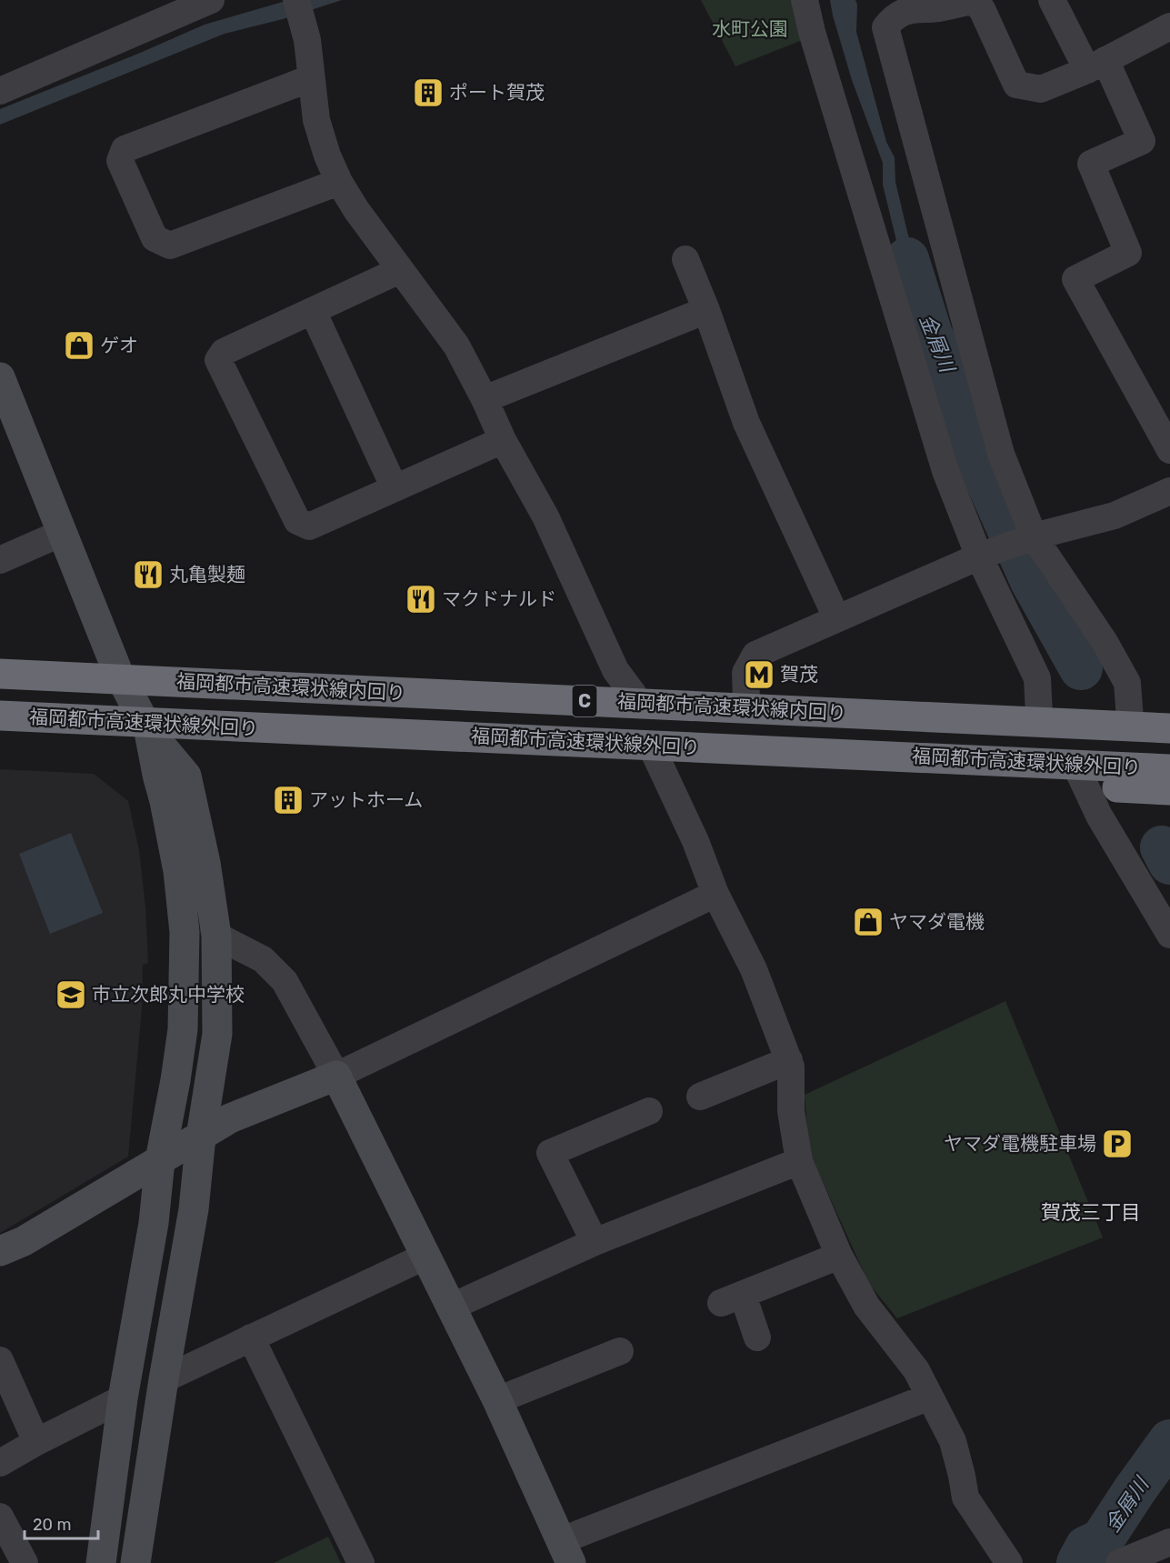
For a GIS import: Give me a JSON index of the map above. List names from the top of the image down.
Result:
{
  "streets": {
    "highway": ["福岡都市高速環状線内回り", "C", "福岡都市高速環状線外回り"]
  },
  "districts": ["賀茂三丁目"],
  "water": ["金屑川"],
  "parks": ["水町公園"],
  "places": {
    "building": ["ポート賀茂", "アットホーム"],
    "shop": ["ゲオ", "ヤマダ電機"],
    "restaurant": ["丸亀製麺", "マクドナルド"],
    "metro station": ["賀茂"],
    "school or university": ["市立次郎丸中学校"],
    "parking": ["ヤマダ電機駐車場"]
  },
  "scale_bar": "20 m"
}
